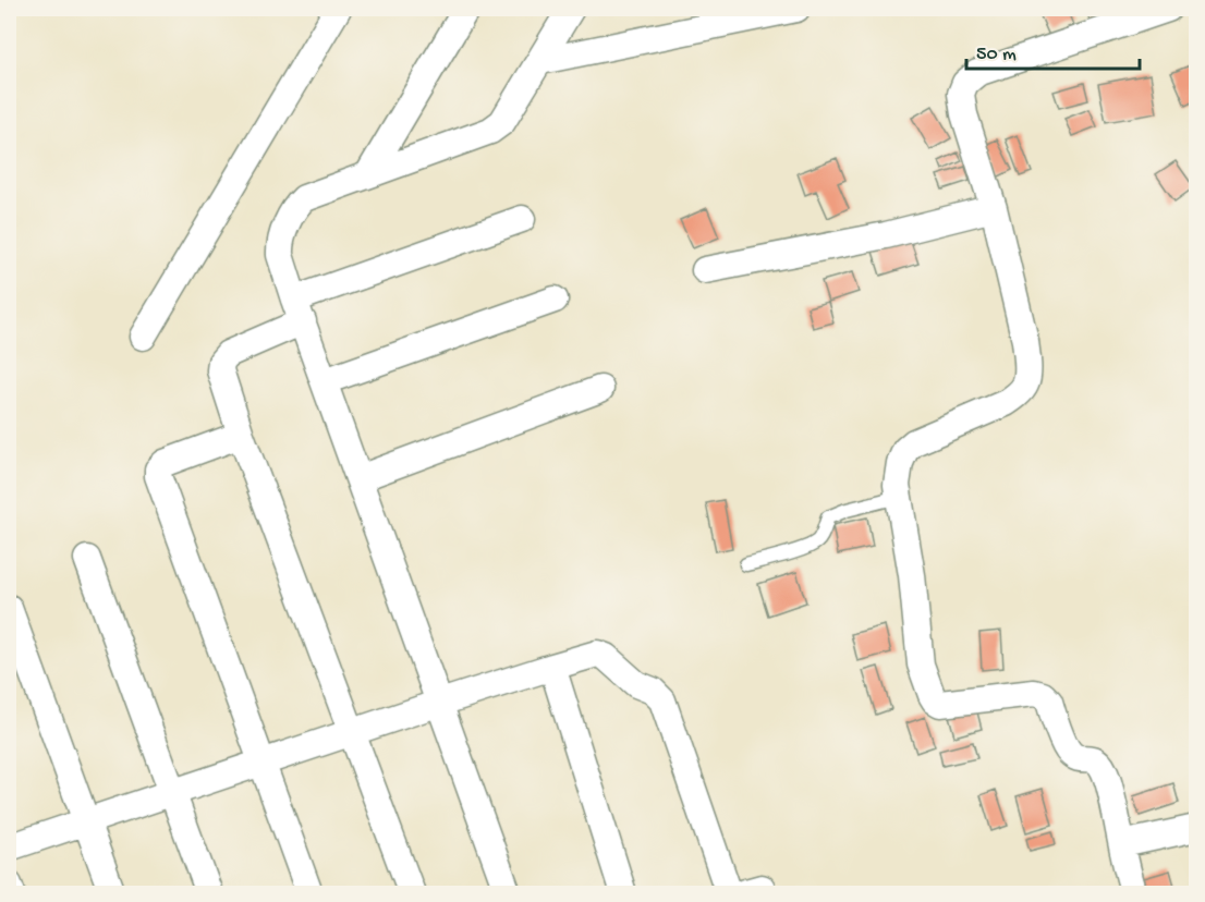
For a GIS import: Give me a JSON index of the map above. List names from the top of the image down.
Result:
{
  "scale_bar": "50 m"
}
